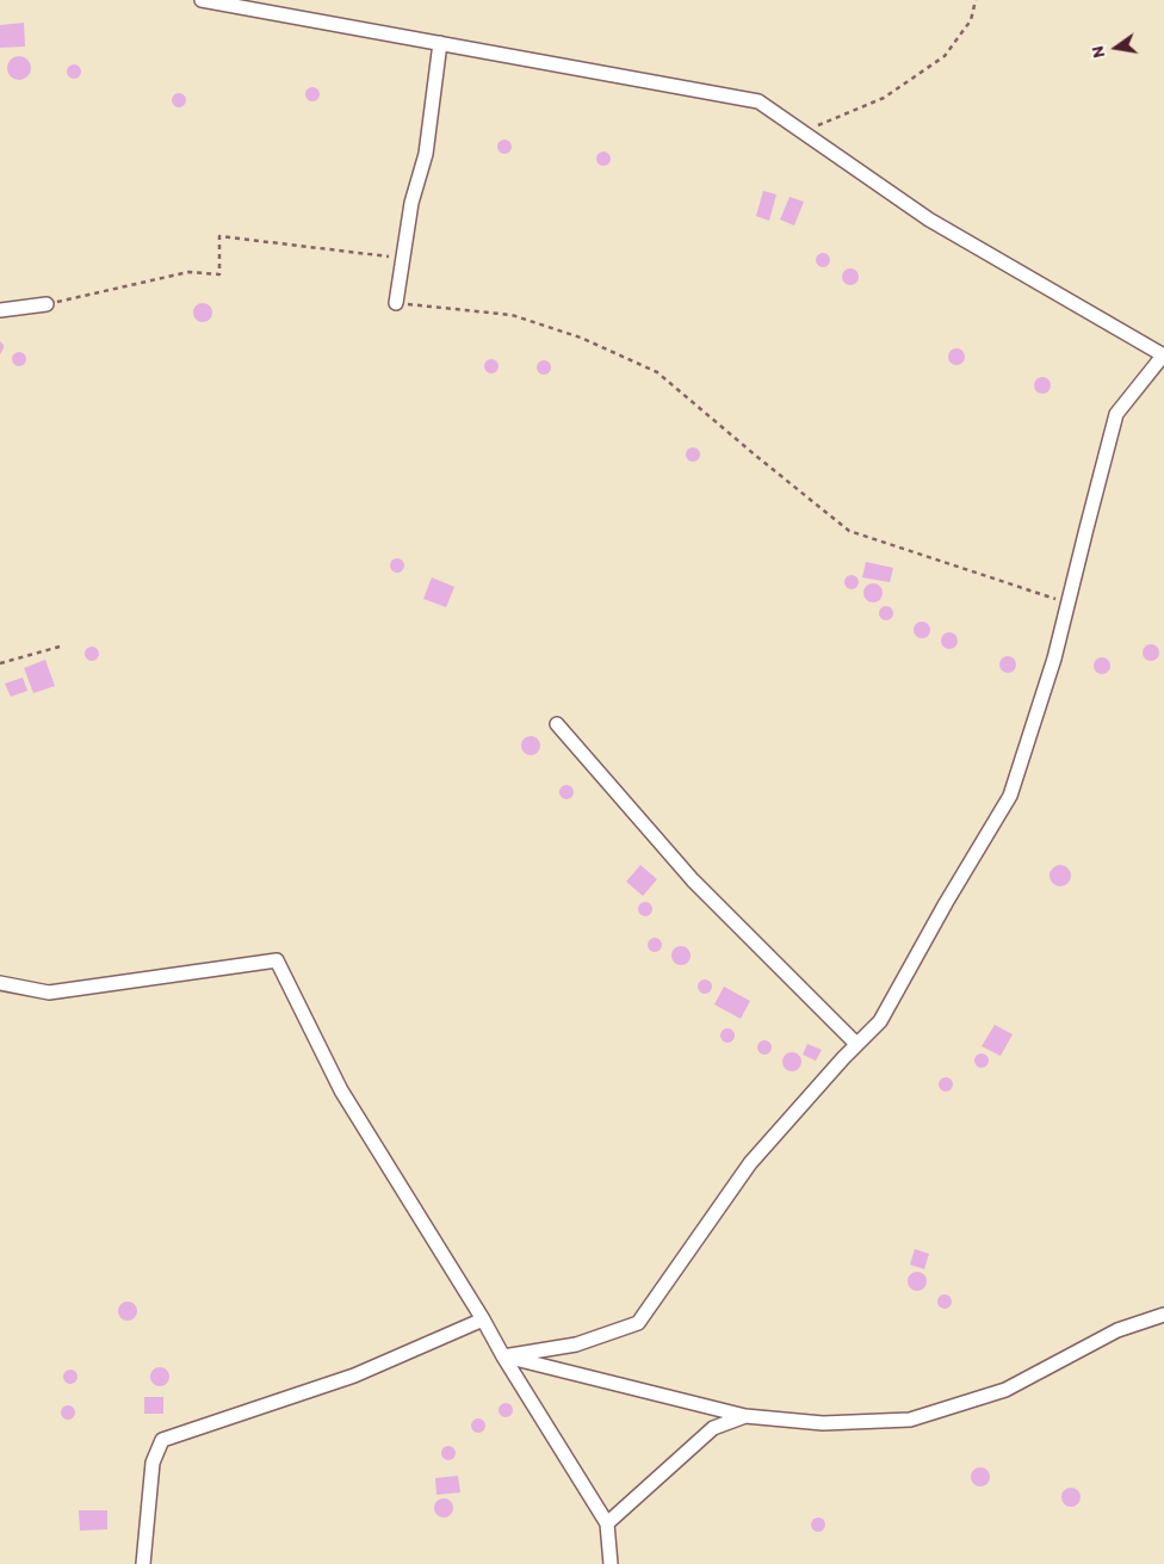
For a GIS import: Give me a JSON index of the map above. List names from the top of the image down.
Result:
{
  "north": "left"
}
